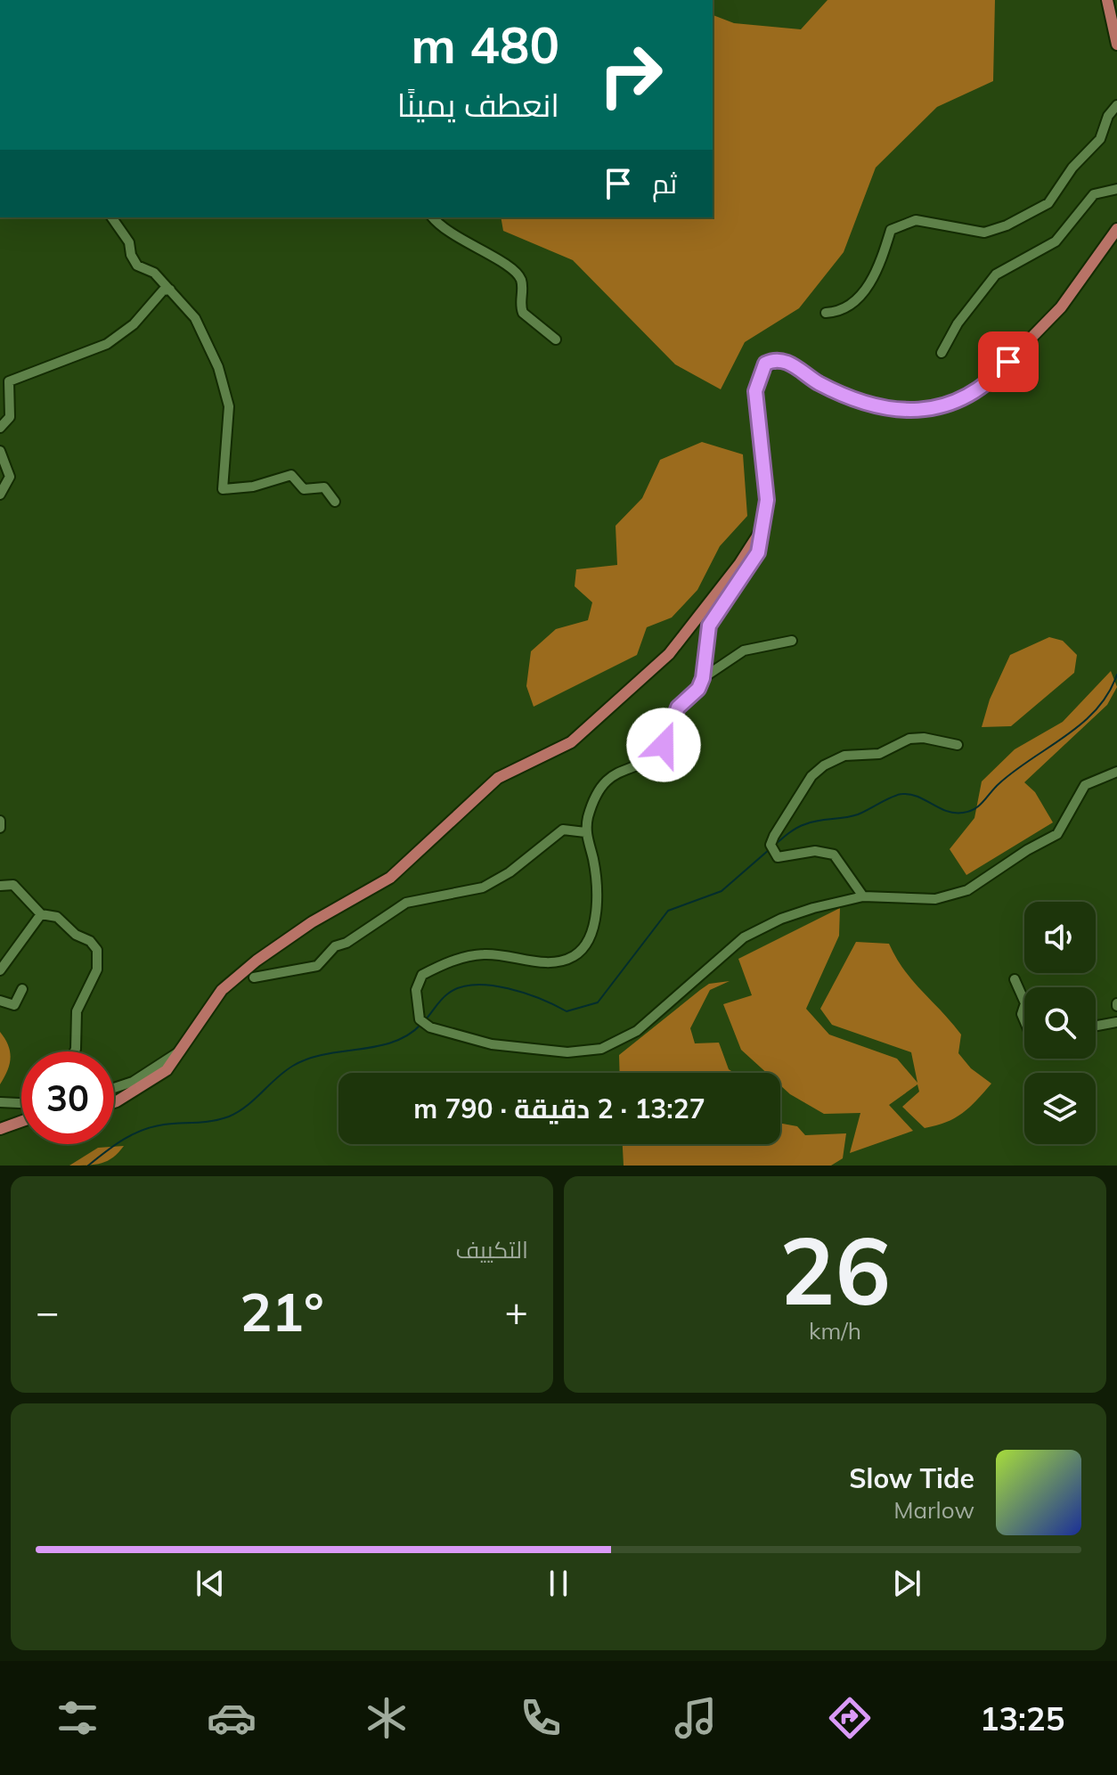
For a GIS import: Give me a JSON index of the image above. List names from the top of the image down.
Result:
{
  "page": {
    "turn": ["480 m", "انعطف يمينًا"],
    "then": "ثم",
    "limit": "30",
    "trip": "13:27 · 2 دقيقة · 790 m",
    "tile": [
      ["26", "km/h"],
      "التكييف"
    ],
    "heat": ["−", "21°", "+"],
    "song": ["Slow Tide", "Marlow"],
    "tabs": "13:25"
  }
}
